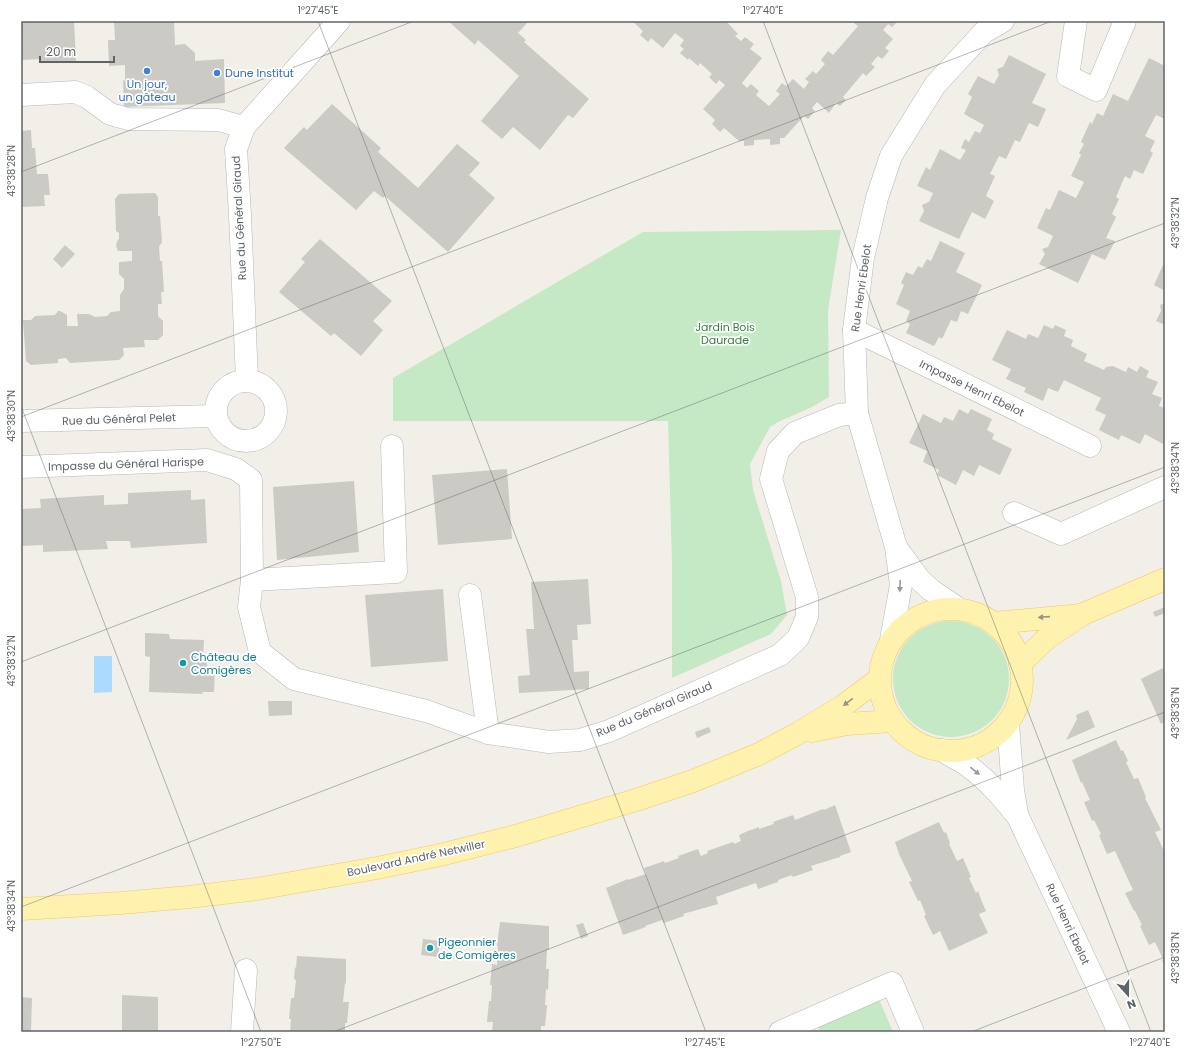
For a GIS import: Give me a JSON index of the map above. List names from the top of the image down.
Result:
{
  "streets": {
    "main road": ["Boulevard André Netwiller"],
    "street": [
      "Rue du Général Giraud",
      "Rue Henri Ebelot",
      "Impasse Henri Ebelot",
      "Rue du Général Pelet",
      "Impasse du Général Harispe"
    ]
  },
  "crossings": [
    ["Rue du Général Giraud", "Rue Henri Ebelot"],
    ["Rue du Général Giraud", "Rue du Général Pelet"],
    ["Rue du Général Giraud", "Impasse du Général Harispe"],
    ["Rue Henri Ebelot", "Impasse Henri Ebelot"],
    ["Rue Henri Ebelot", "Boulevard André Netwiller"]
  ],
  "parks": ["Jardin Bois Daurade"],
  "places": [
    "Un jour, un gâteau",
    "Dune Institut",
    "Château de Comigères",
    "Pigeonnier de Comigères"
  ],
  "scale_bar": "20 m",
  "north": "bottom",
  "coordinates": [
    "1°27'45\"E",
    "1°27'40\"E",
    "43°38'28\"N",
    "43°38'32\"N",
    "43°38'30\"N",
    "43°38'34\"N",
    "43°38'36\"N",
    "43°38'38\"N",
    "1°27'50\"E"
  ]
}
